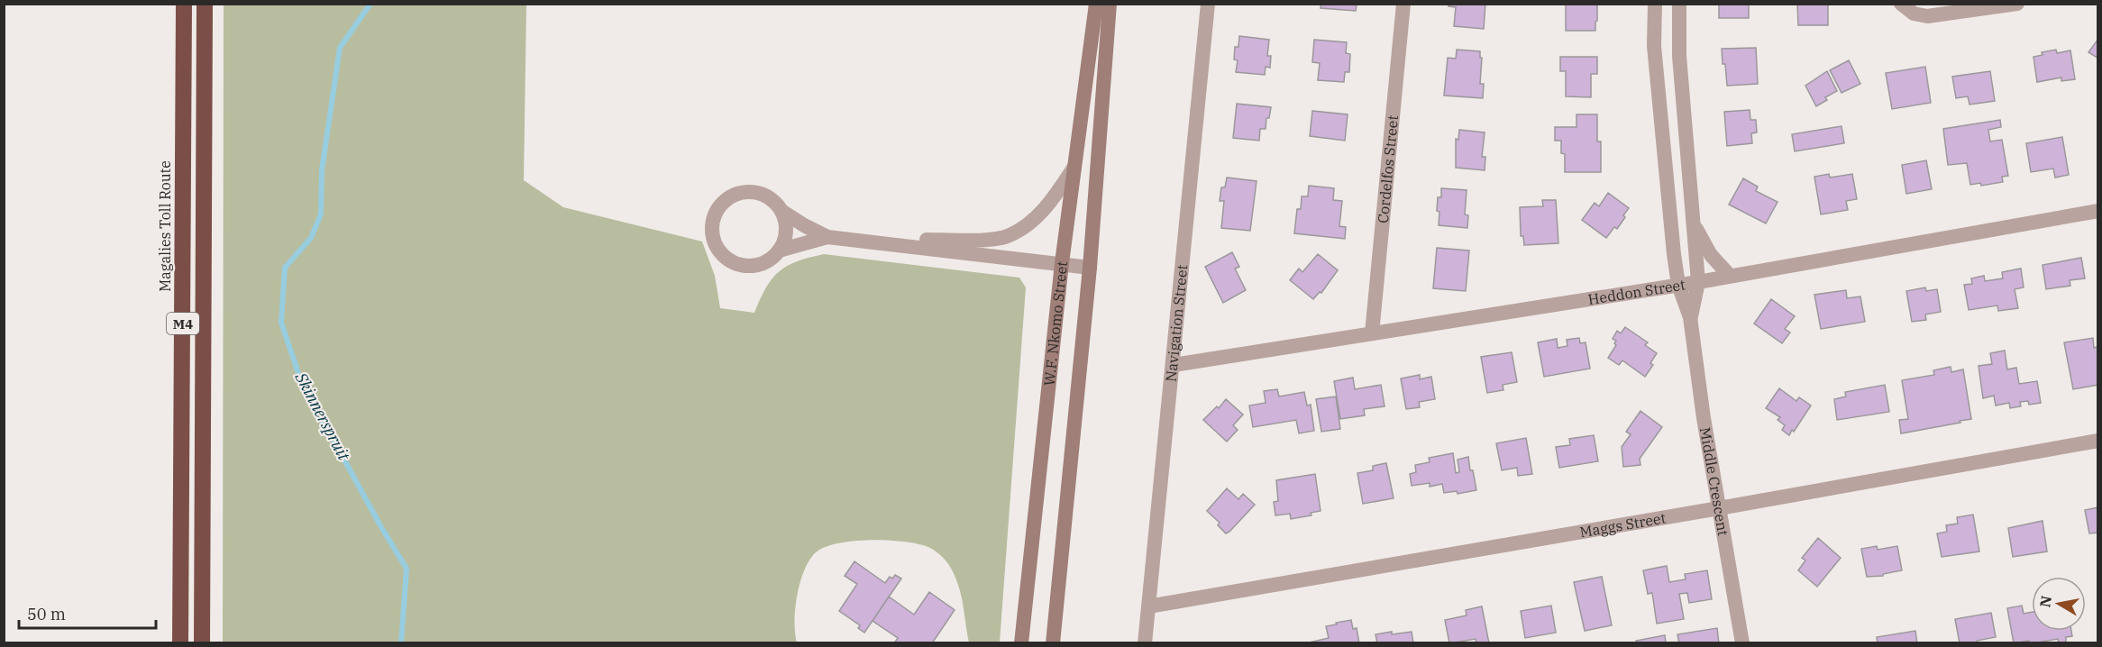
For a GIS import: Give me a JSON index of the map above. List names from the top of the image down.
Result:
{
  "streets": {
    "highway": ["Magalies Toll Route", "M4"],
    "main road": ["W.F. Nkomo Street"],
    "street": [
      "Cordelfos Street",
      "Heddon Street",
      "Navigation Street",
      "Middle Crescent",
      "Maggs Street"
    ]
  },
  "crossings": [
    ["Cordelfos Street", "Heddon Street"],
    ["Heddon Street", "Navigation Street"],
    ["Heddon Street", "Middle Crescent"],
    ["Navigation Street", "Maggs Street"],
    ["Middle Crescent", "Maggs Street"]
  ],
  "water": ["Skinnerspruit"],
  "scale_bar": "50 m",
  "north": "left"
}
